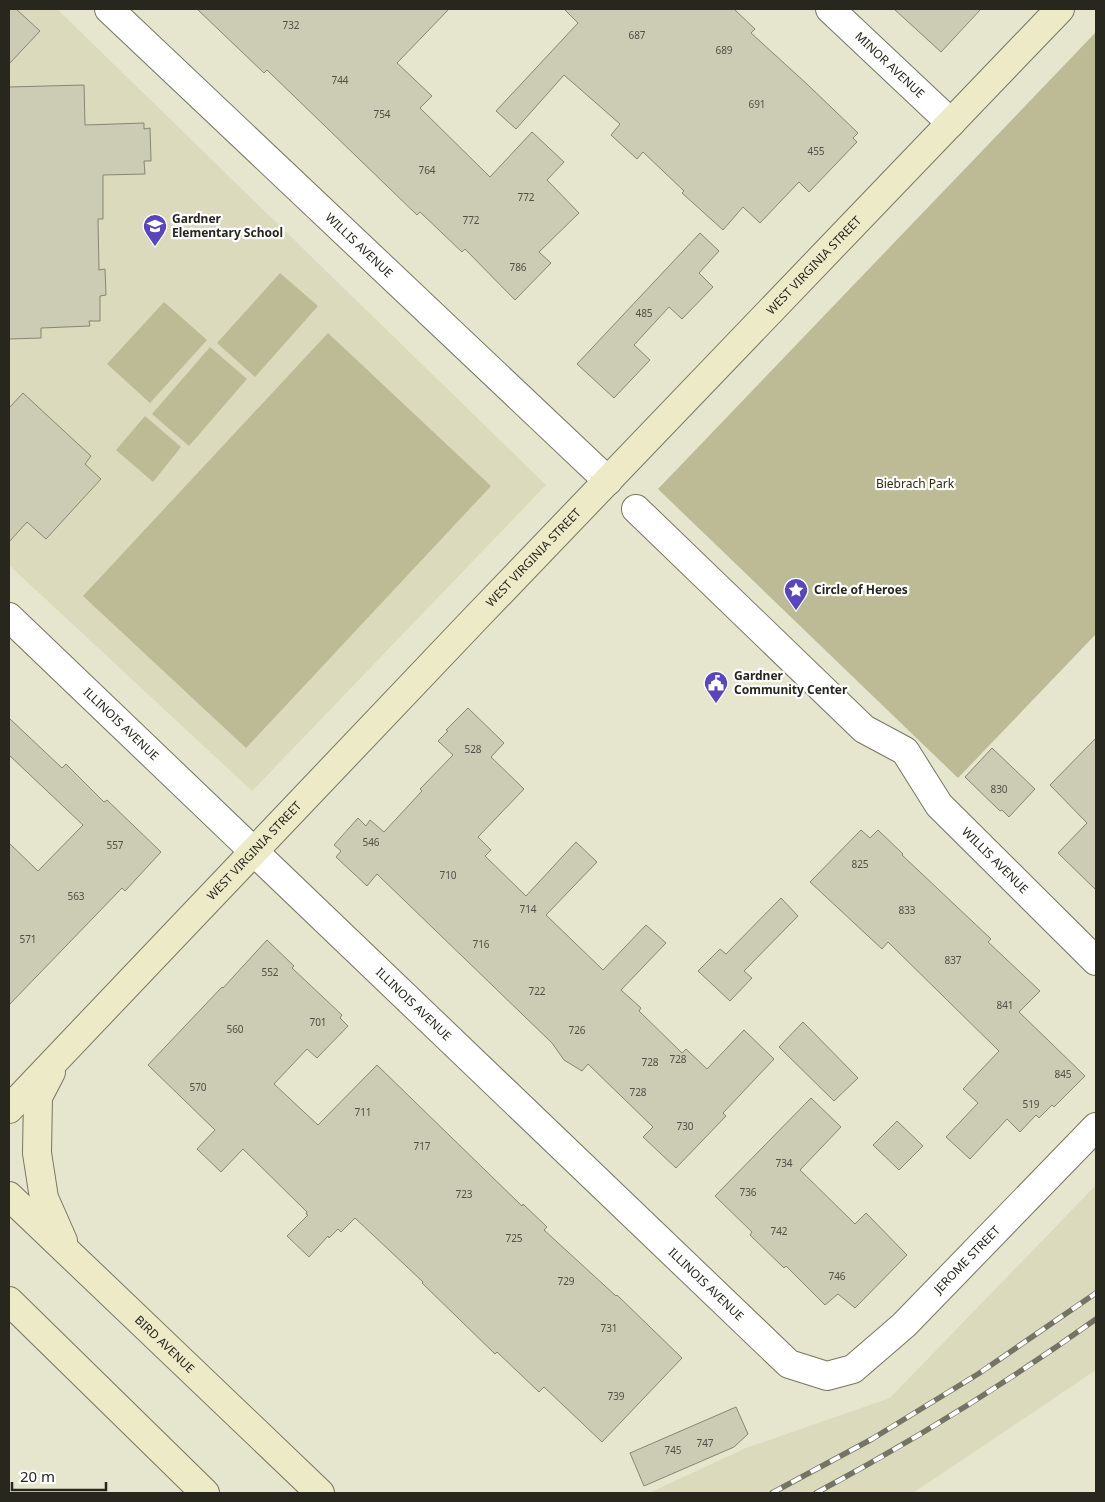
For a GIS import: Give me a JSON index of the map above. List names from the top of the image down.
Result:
{
  "streets": {
    "street": [
      "MINOR AVENUE",
      "WILLIS AVENUE",
      "WEST VIRGINIA STREET",
      "ILLINOIS AVENUE",
      "JEROME STREET",
      "BIRD AVENUE"
    ]
  },
  "crossings": [
    ["MINOR AVENUE", "WEST VIRGINIA STREET"],
    ["WILLIS AVENUE", "WEST VIRGINIA STREET"],
    ["WEST VIRGINIA STREET", "ILLINOIS AVENUE"],
    ["ILLINOIS AVENUE", "JEROME STREET"]
  ],
  "parks": ["Biebrach Park"],
  "places": {
    "school or university": ["Gardner Elementary School"],
    "place": ["Circle of Heroes"],
    "public building": ["Gardner Community Center"]
  },
  "house_numbers": [
    "732",
    "687",
    "689",
    "744",
    "691",
    "754",
    "455",
    "764",
    "772",
    "772",
    "786",
    "485",
    "528",
    "830",
    "546",
    "557",
    "825",
    "710",
    "563",
    "714",
    "833",
    "571",
    "716",
    "837",
    "552",
    "722",
    "841",
    "701",
    "560",
    "726",
    "728",
    "728",
    "845",
    "570",
    "728",
    "519",
    "711",
    "730",
    "717",
    "734",
    "736",
    "723",
    "742",
    "725",
    "746",
    "729",
    "731",
    "739",
    "747",
    "745"
  ],
  "scale_bar": "20 m"
}
